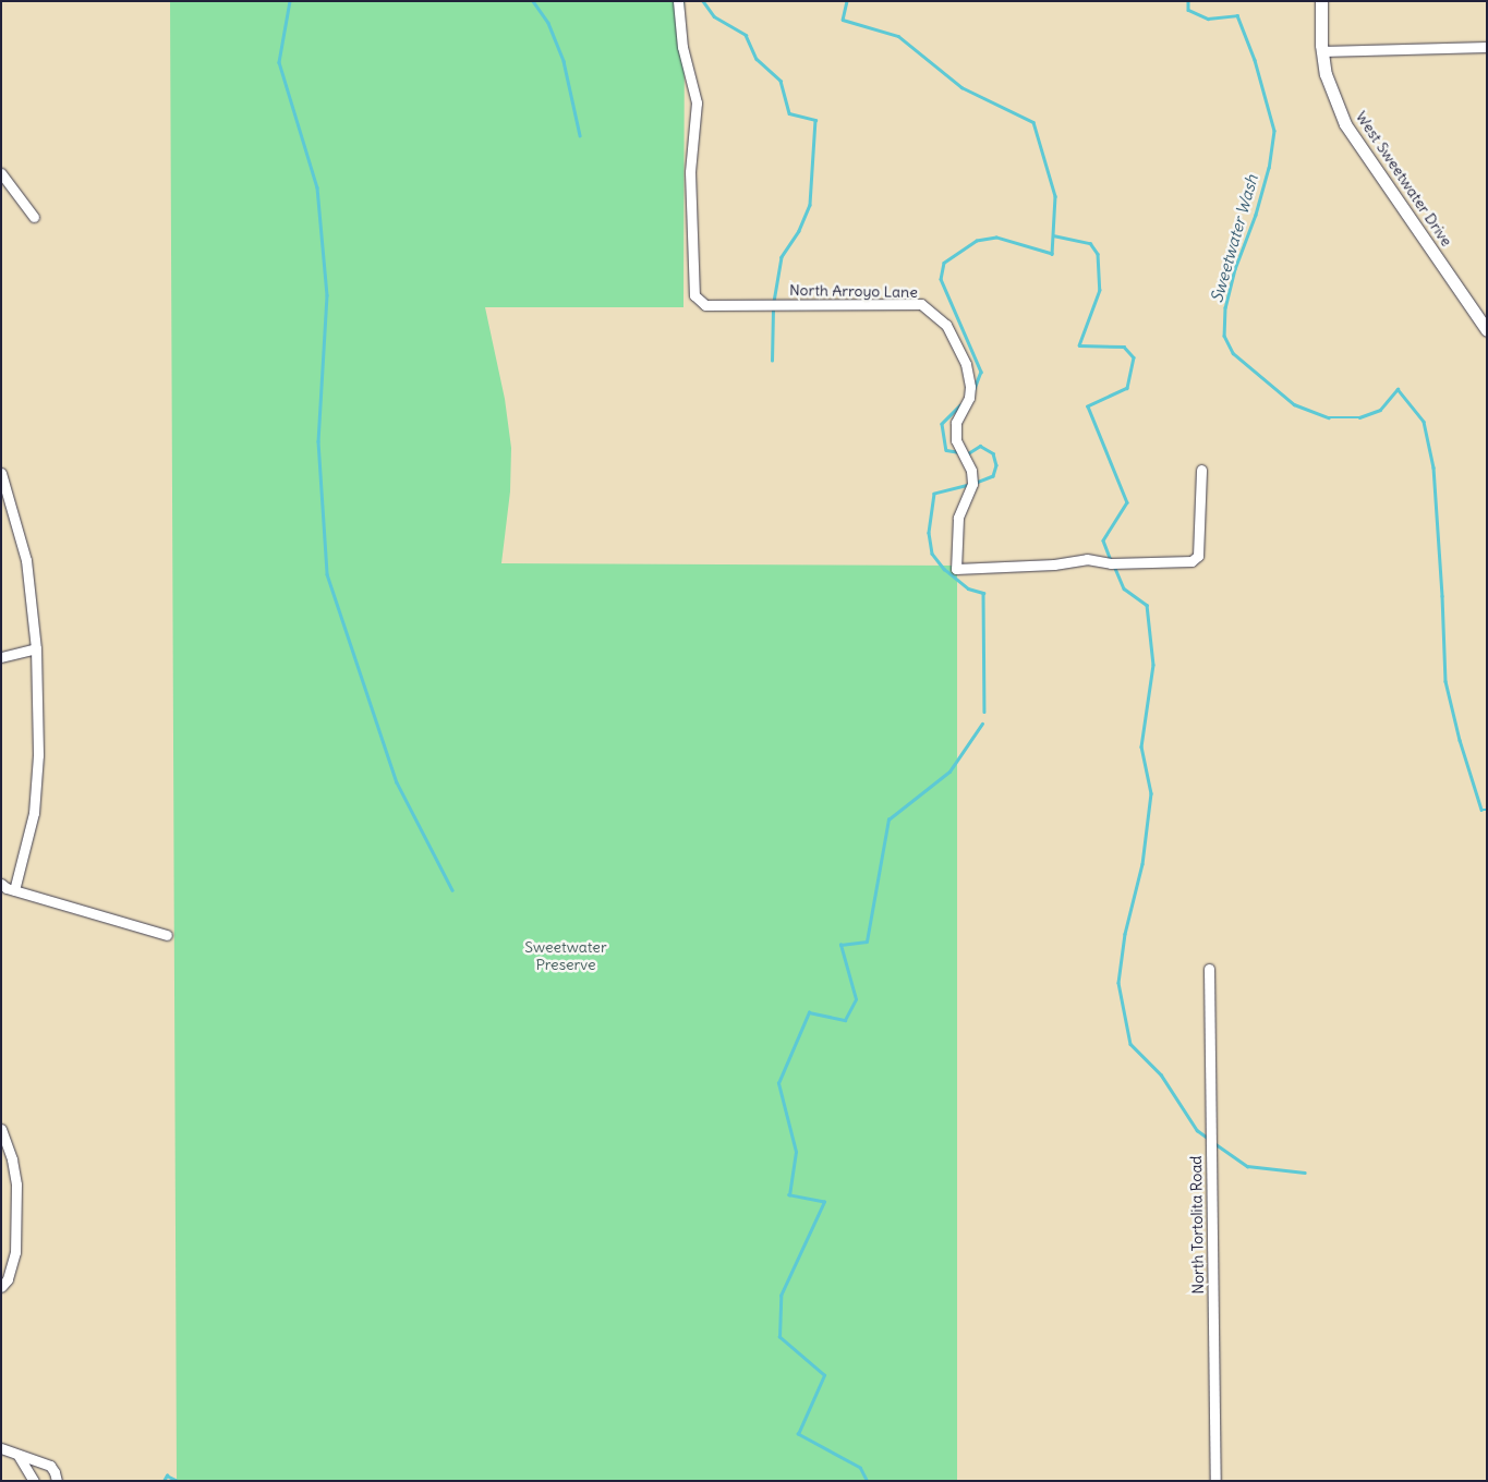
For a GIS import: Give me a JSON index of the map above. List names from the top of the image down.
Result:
{
  "streets": {
    "street": ["West Sweetwater Drive", "North Arroyo Lane", "North Tortolita Road"]
  },
  "water": ["Sweetwater Wash"],
  "parks": ["Sweetwater Preserve"]
}
